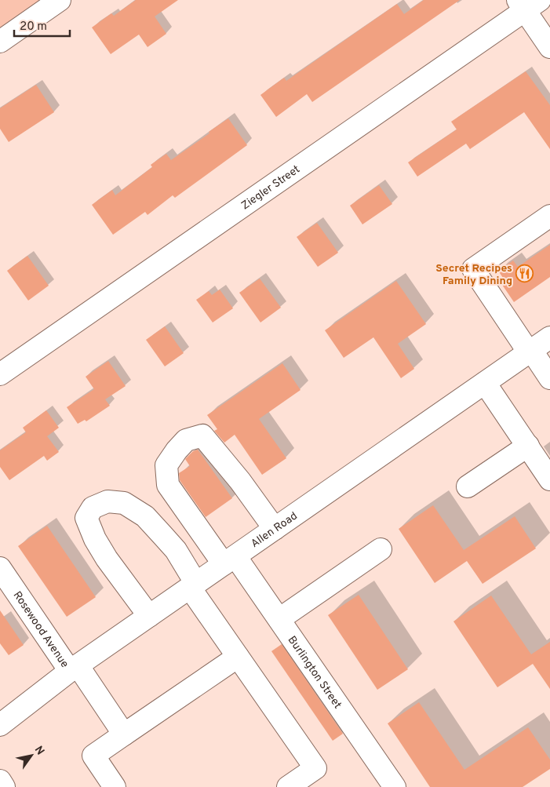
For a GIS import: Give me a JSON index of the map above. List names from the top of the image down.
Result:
{
  "streets": {
    "street": [
      "Ziegler Street",
      "Allen Road",
      "Rosewood Avenue",
      "Burlington Street"
    ]
  },
  "crossings": [
    ["Allen Road", "Rosewood Avenue"],
    ["Allen Road", "Burlington Street"]
  ],
  "places": {
    "restaurant": ["Secret Recipes Family Dining"]
  },
  "scale_bar": "20 m",
  "north": "top right"
}
